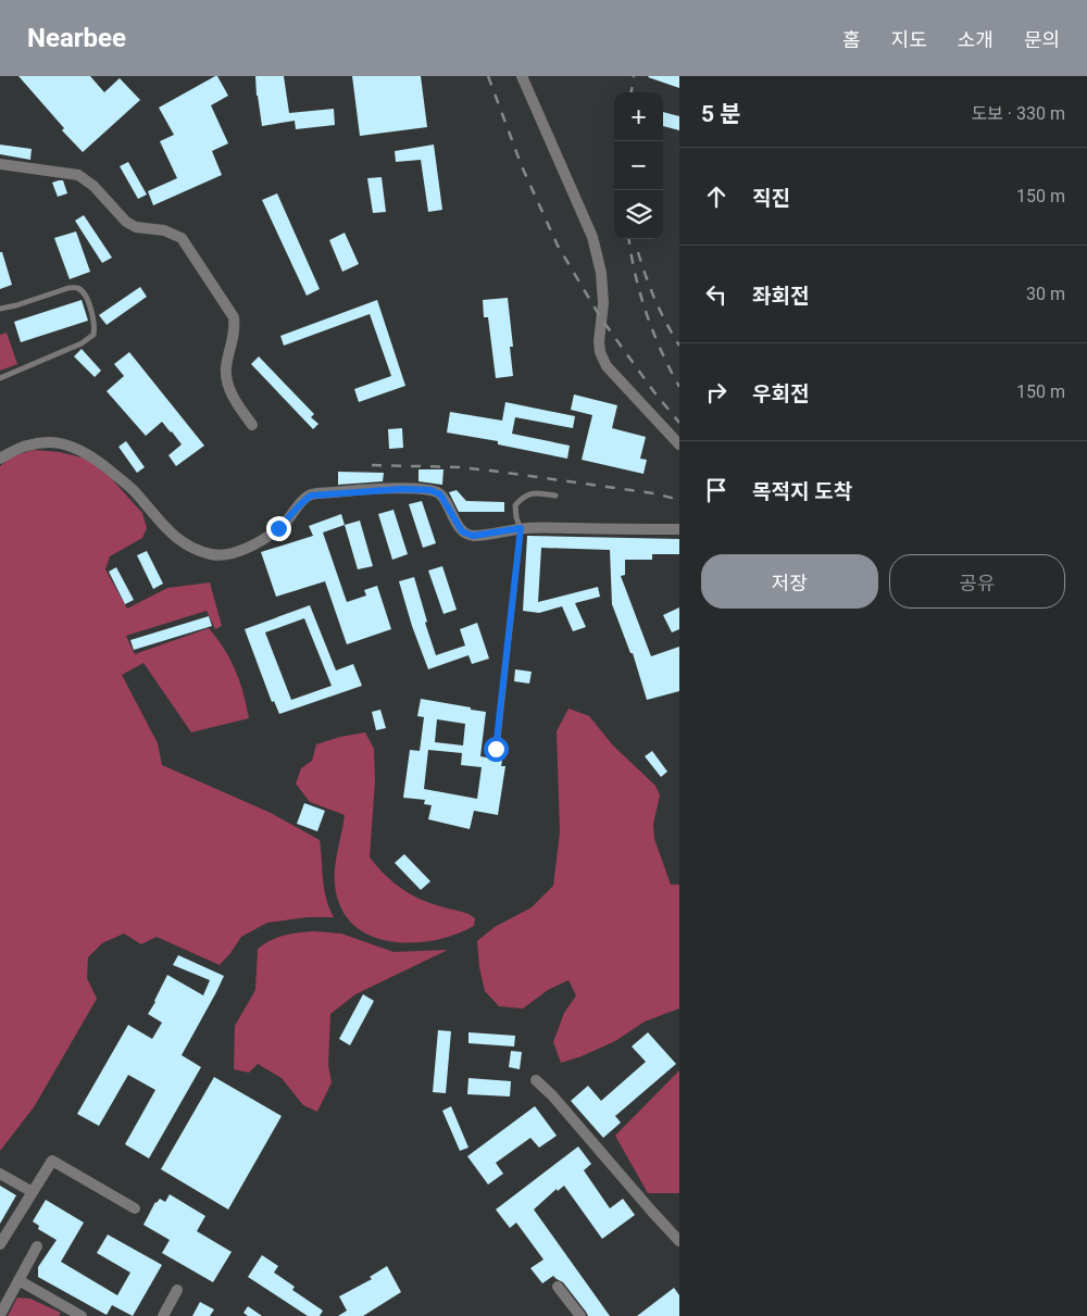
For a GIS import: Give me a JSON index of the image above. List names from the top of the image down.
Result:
{
  "page": {
    "header": "Nearbee",
    "nav": [
      "홈",
      "지도",
      "소개",
      "문의"
    ],
    "heading": ["5 분", "도보 · 330 m"],
    "map_buttons": ["+", "−"],
    "list": [
      ["직진", "150 m"],
      ["좌회전", "30 m"],
      ["우회전", "150 m"],
      "목적지 도착"
    ],
    "buttons": ["저장", "공유"]
  }
}
